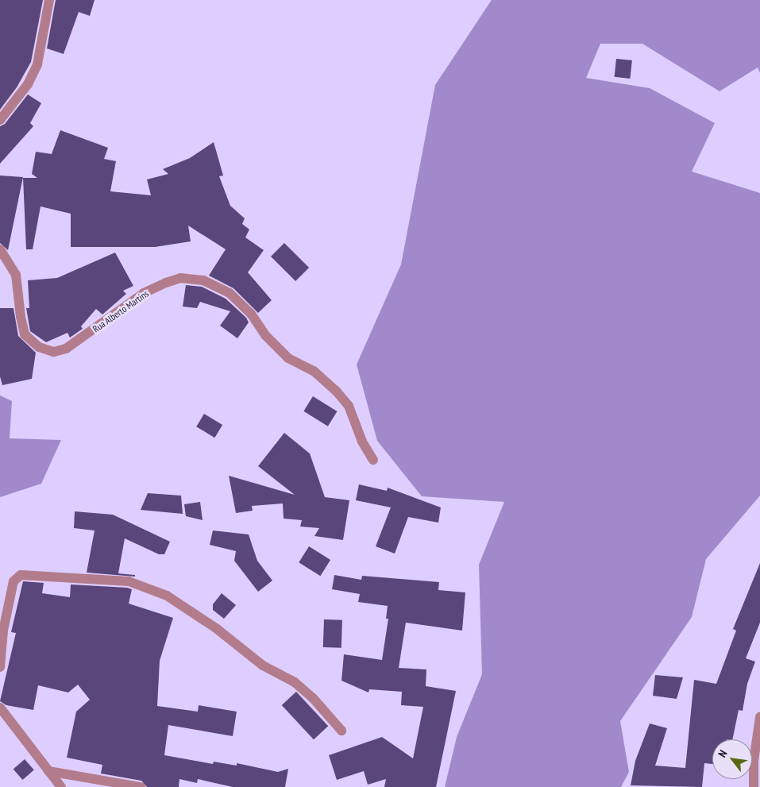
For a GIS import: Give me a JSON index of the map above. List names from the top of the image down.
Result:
{
  "streets": {
    "street": ["Rua Alberto Martins"]
  },
  "north": "top left"
}
